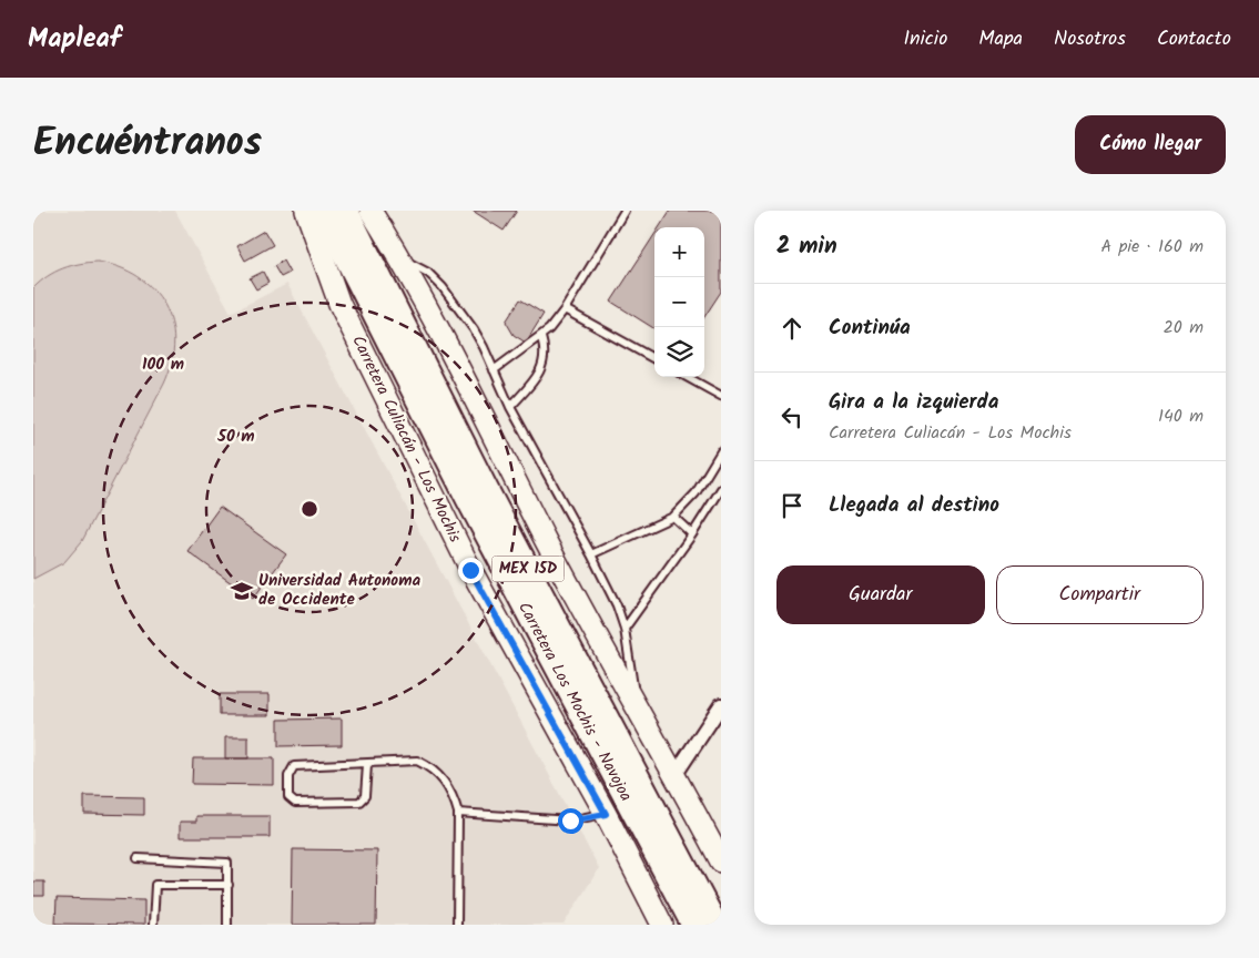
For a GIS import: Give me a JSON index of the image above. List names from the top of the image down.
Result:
{
  "streets": {
    "highway": ["MEX 15D", "Carretera Los Mochis - Navojoa"],
    "main road": ["Carretera Culiacán - Los Mochis"]
  },
  "places": {
    "school or university": ["Universidad Autonoma de Occidente"]
  },
  "page": {
    "header": "Mapleaf",
    "nav": [
      "Inicio",
      "Mapa",
      "Nosotros",
      "Contacto"
    ],
    "title": "Encuéntranos",
    "buttons": [
      "Cómo llegar",
      ["Guardar", "Compartir"]
    ],
    "heading": ["2 min", "A pie · 160 m"],
    "map_buttons": ["+", "−"],
    "list": [
      ["Continúa", "20 m"],
      ["Gira a la izquierda", "Carretera Culiacán - Los Mochis", "140 m"],
      "Llegada al destino"
    ]
  },
  "rings": ["100 m", "50 m"]
}
